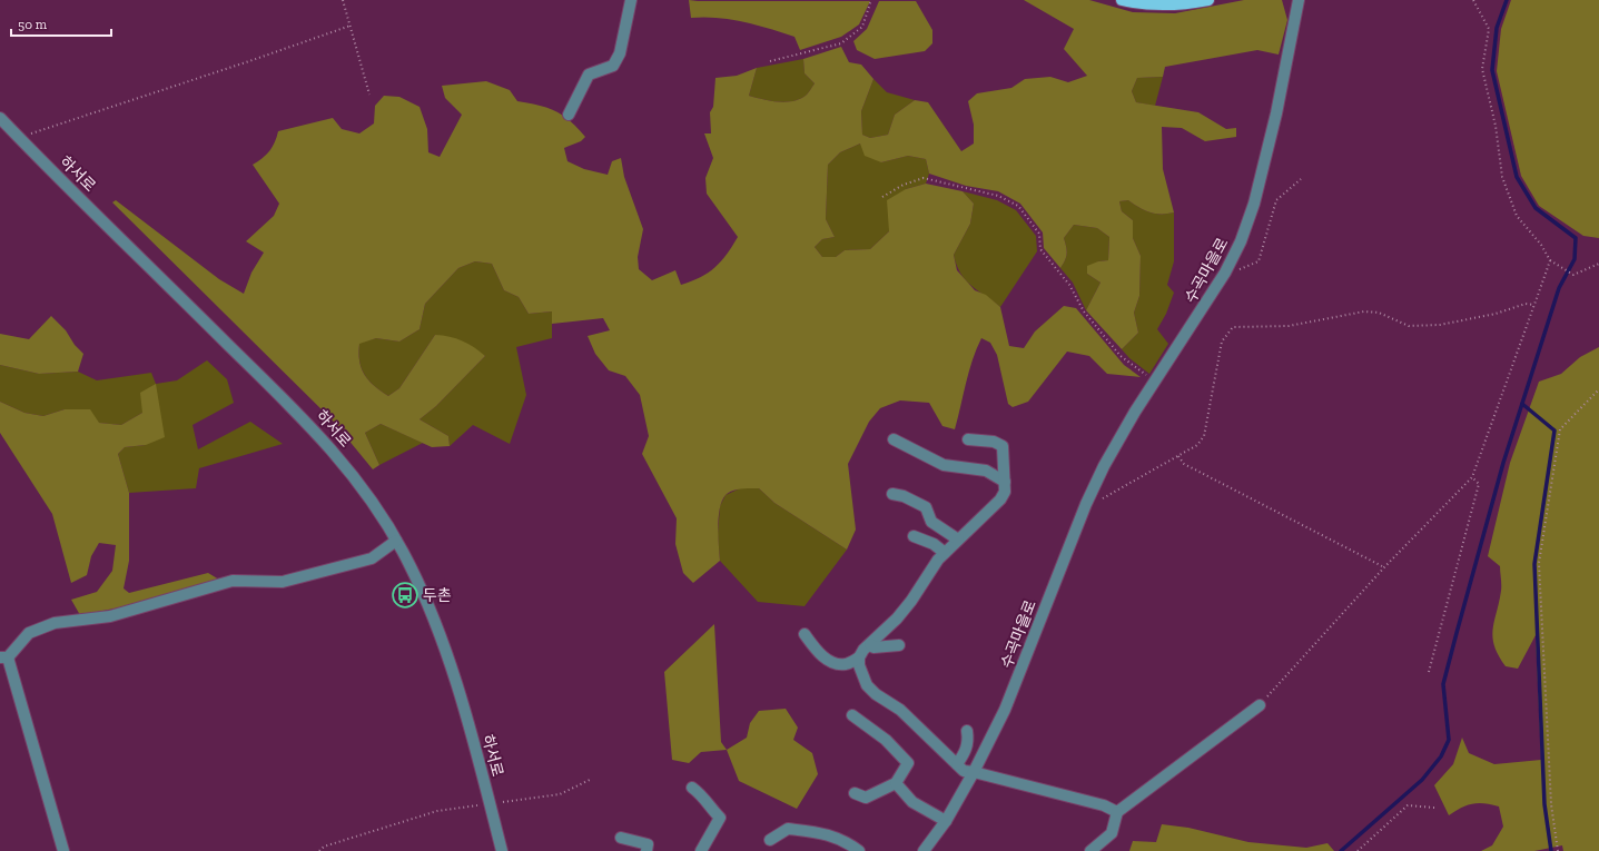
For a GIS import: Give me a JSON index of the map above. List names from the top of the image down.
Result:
{
  "streets": {
    "street": ["하서로", "수곡마을로"]
  },
  "places": {
    "bus stop": ["두촌"]
  },
  "scale_bar": "50 m"
}
